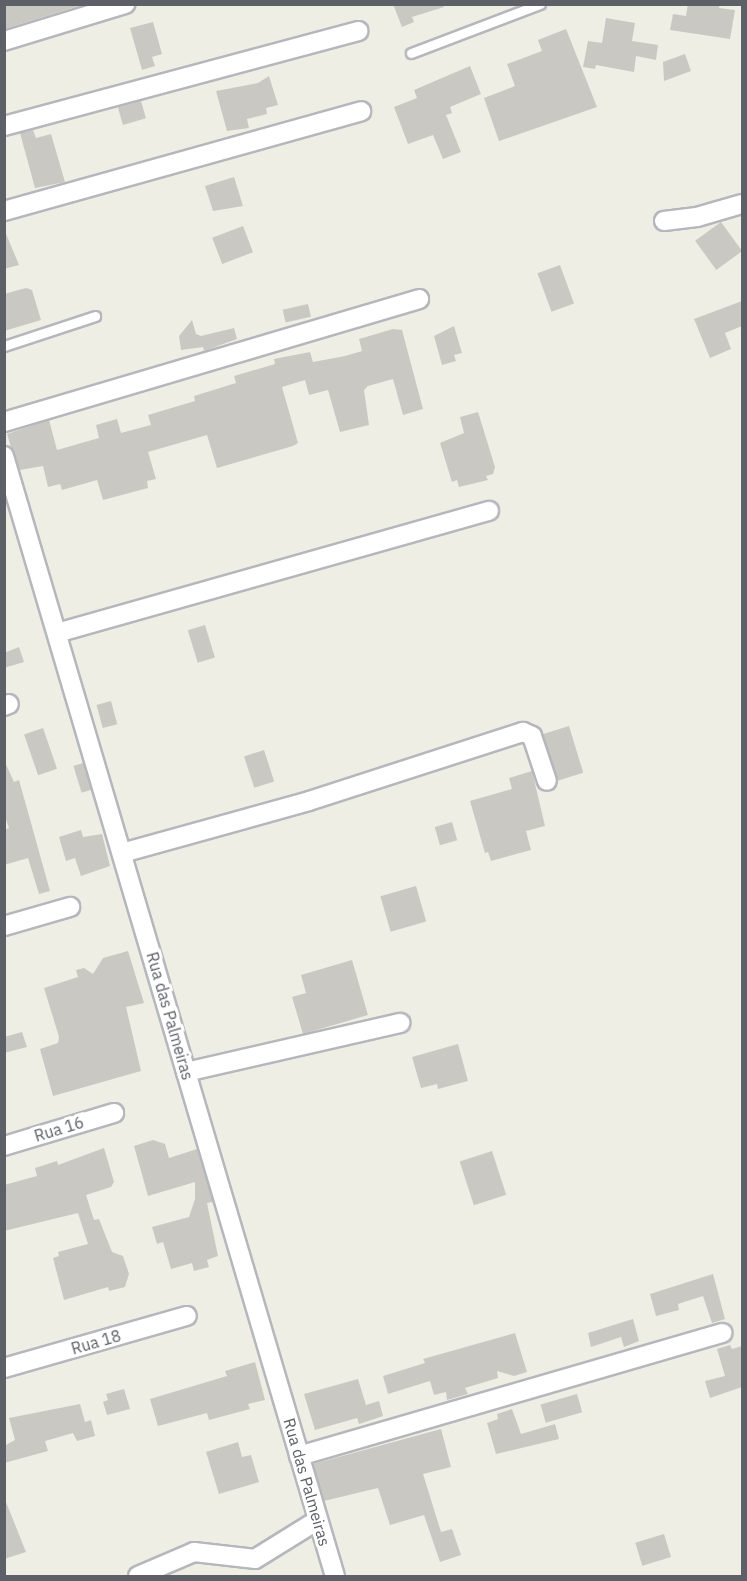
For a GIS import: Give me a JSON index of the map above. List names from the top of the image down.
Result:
{
  "streets": {
    "street": ["Rua das Palmeiras", "Rua 16", "Rua 18"]
  }
}
